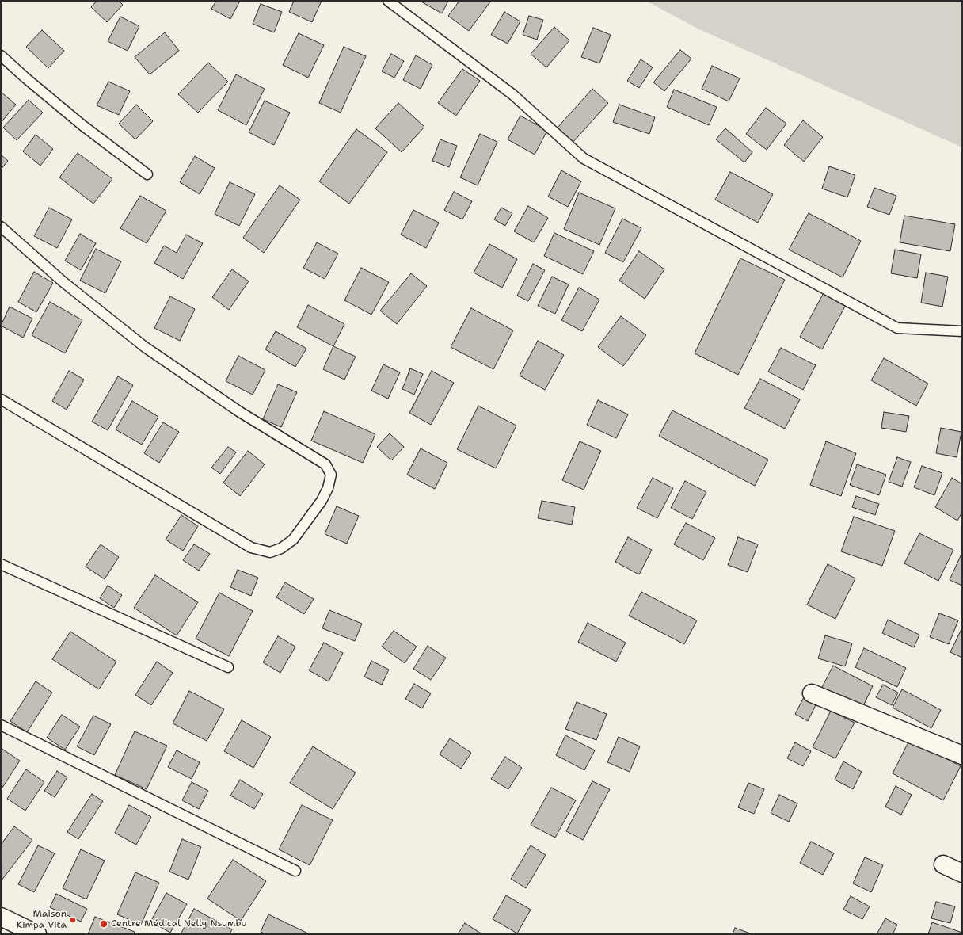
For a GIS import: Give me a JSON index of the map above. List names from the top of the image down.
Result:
{
  "places": ["Maison Kimpa Vita", "Centre Médical Nelly Nsumbu"]
}
